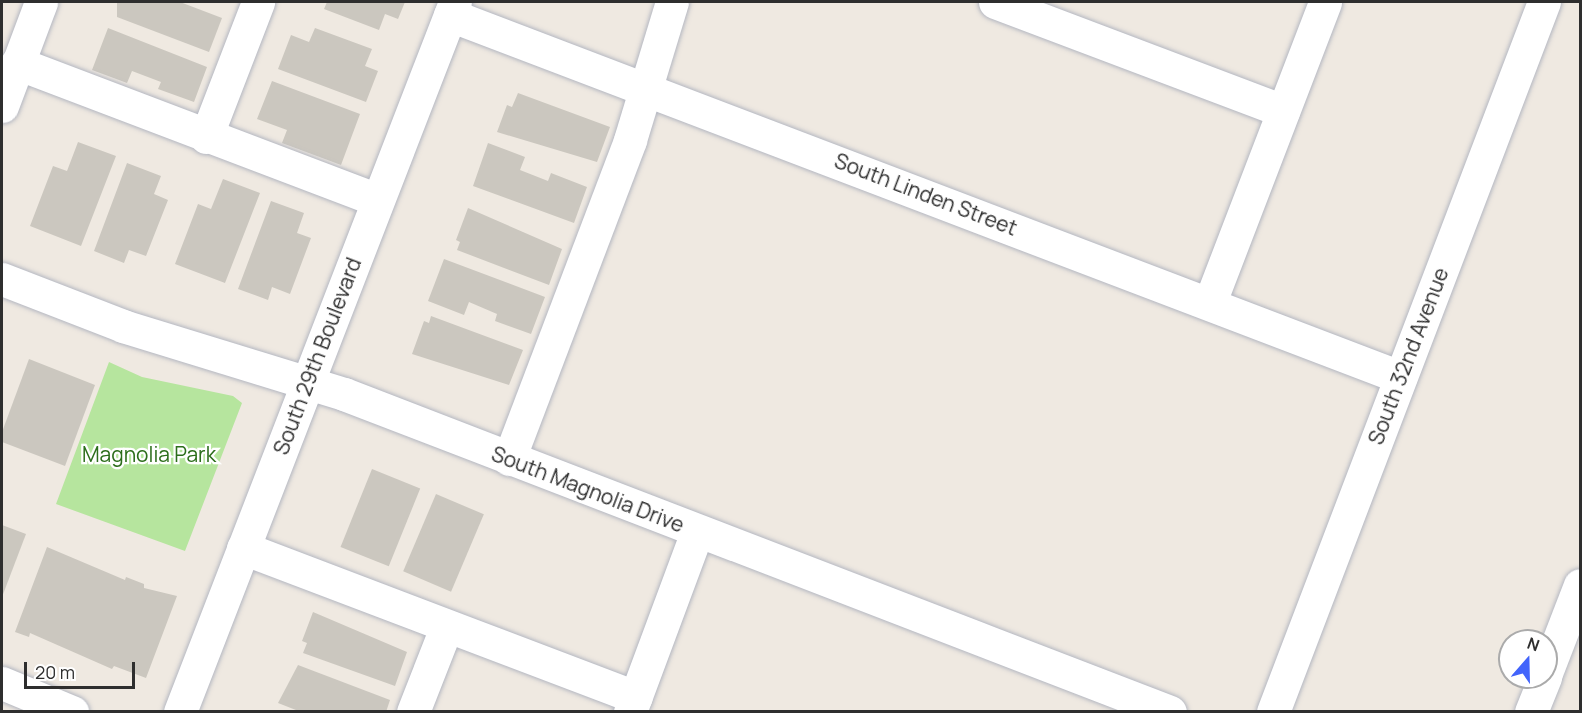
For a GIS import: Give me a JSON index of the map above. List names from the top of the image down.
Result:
{
  "streets": {
    "street": [
      "South Linden Street",
      "South 29th Boulevard",
      "South 32nd Avenue",
      "South Magnolia Drive"
    ]
  },
  "crossings": [
    ["South Linden Street", "South 29th Boulevard"],
    ["South Linden Street", "South 32nd Avenue"],
    ["South 29th Boulevard", "South Magnolia Drive"]
  ],
  "parks": ["Magnolia Park"],
  "scale_bar": "20 m",
  "north": "top"
}
